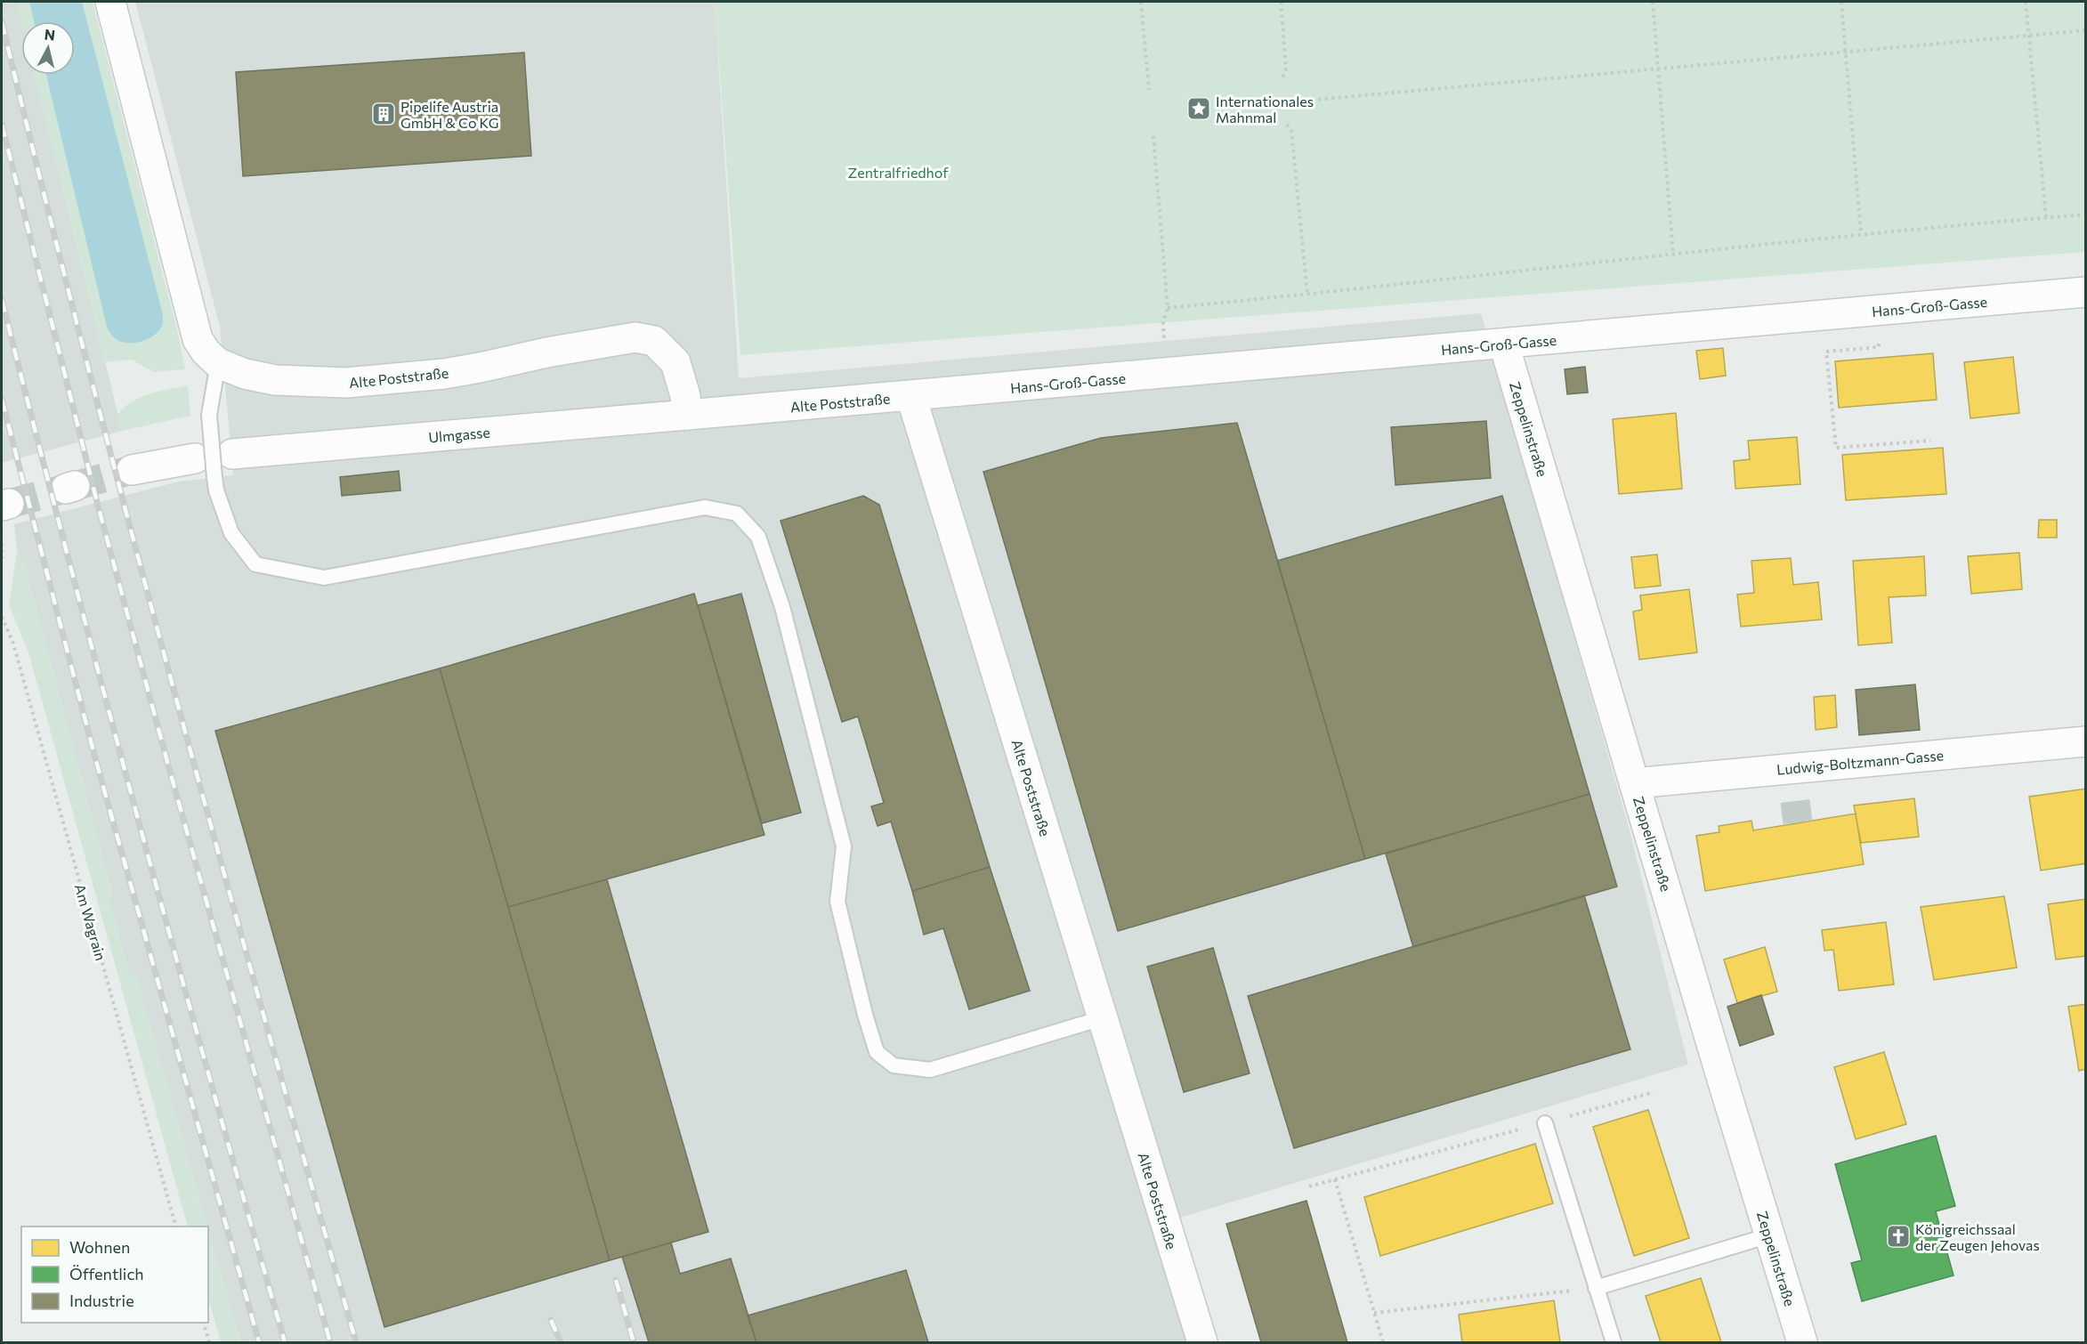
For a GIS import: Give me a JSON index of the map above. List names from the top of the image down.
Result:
{
  "streets": {
    "street": [
      "Hans-Groß-Gasse",
      "Alte Poststraße",
      "Zeppelinstraße",
      "Ulmgasse",
      "Ludwig-Boltzmann-Gasse"
    ],
    "path": ["Am Wagrain"]
  },
  "crossings": [
    ["Hans-Groß-Gasse", "Alte Poststraße"],
    ["Hans-Groß-Gasse", "Zeppelinstraße"],
    ["Alte Poststraße", "Ulmgasse"],
    ["Zeppelinstraße", "Ludwig-Boltzmann-Gasse"]
  ],
  "parks": ["Zentralfriedhof"],
  "places": {
    "place": ["Internationales Mahnmal"],
    "building": ["Pipelife Austria GmbH & Co KG"],
    "church": ["Königreichssaal der Zeugen Jehovas"]
  },
  "legend": ["Wohnen", "Öffentlich", "Industrie"],
  "north": "top"
}
